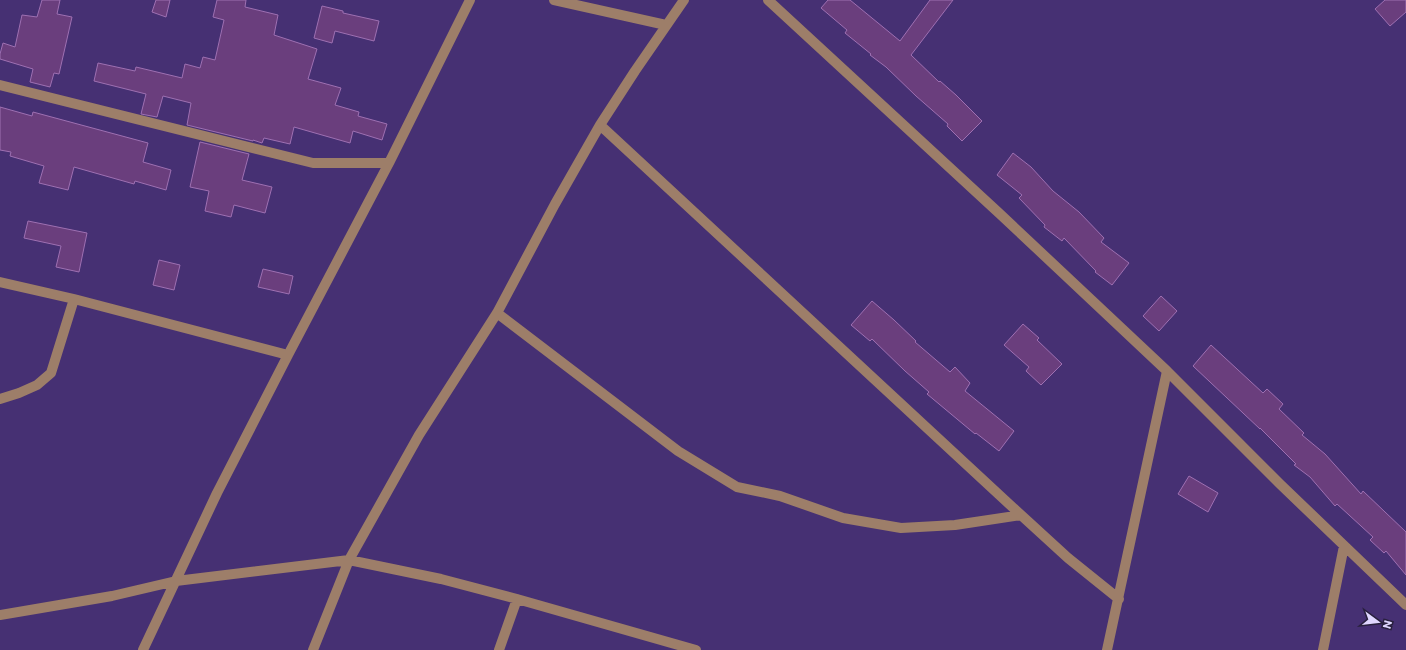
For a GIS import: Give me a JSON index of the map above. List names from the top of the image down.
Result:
{
  "north": "right"
}
